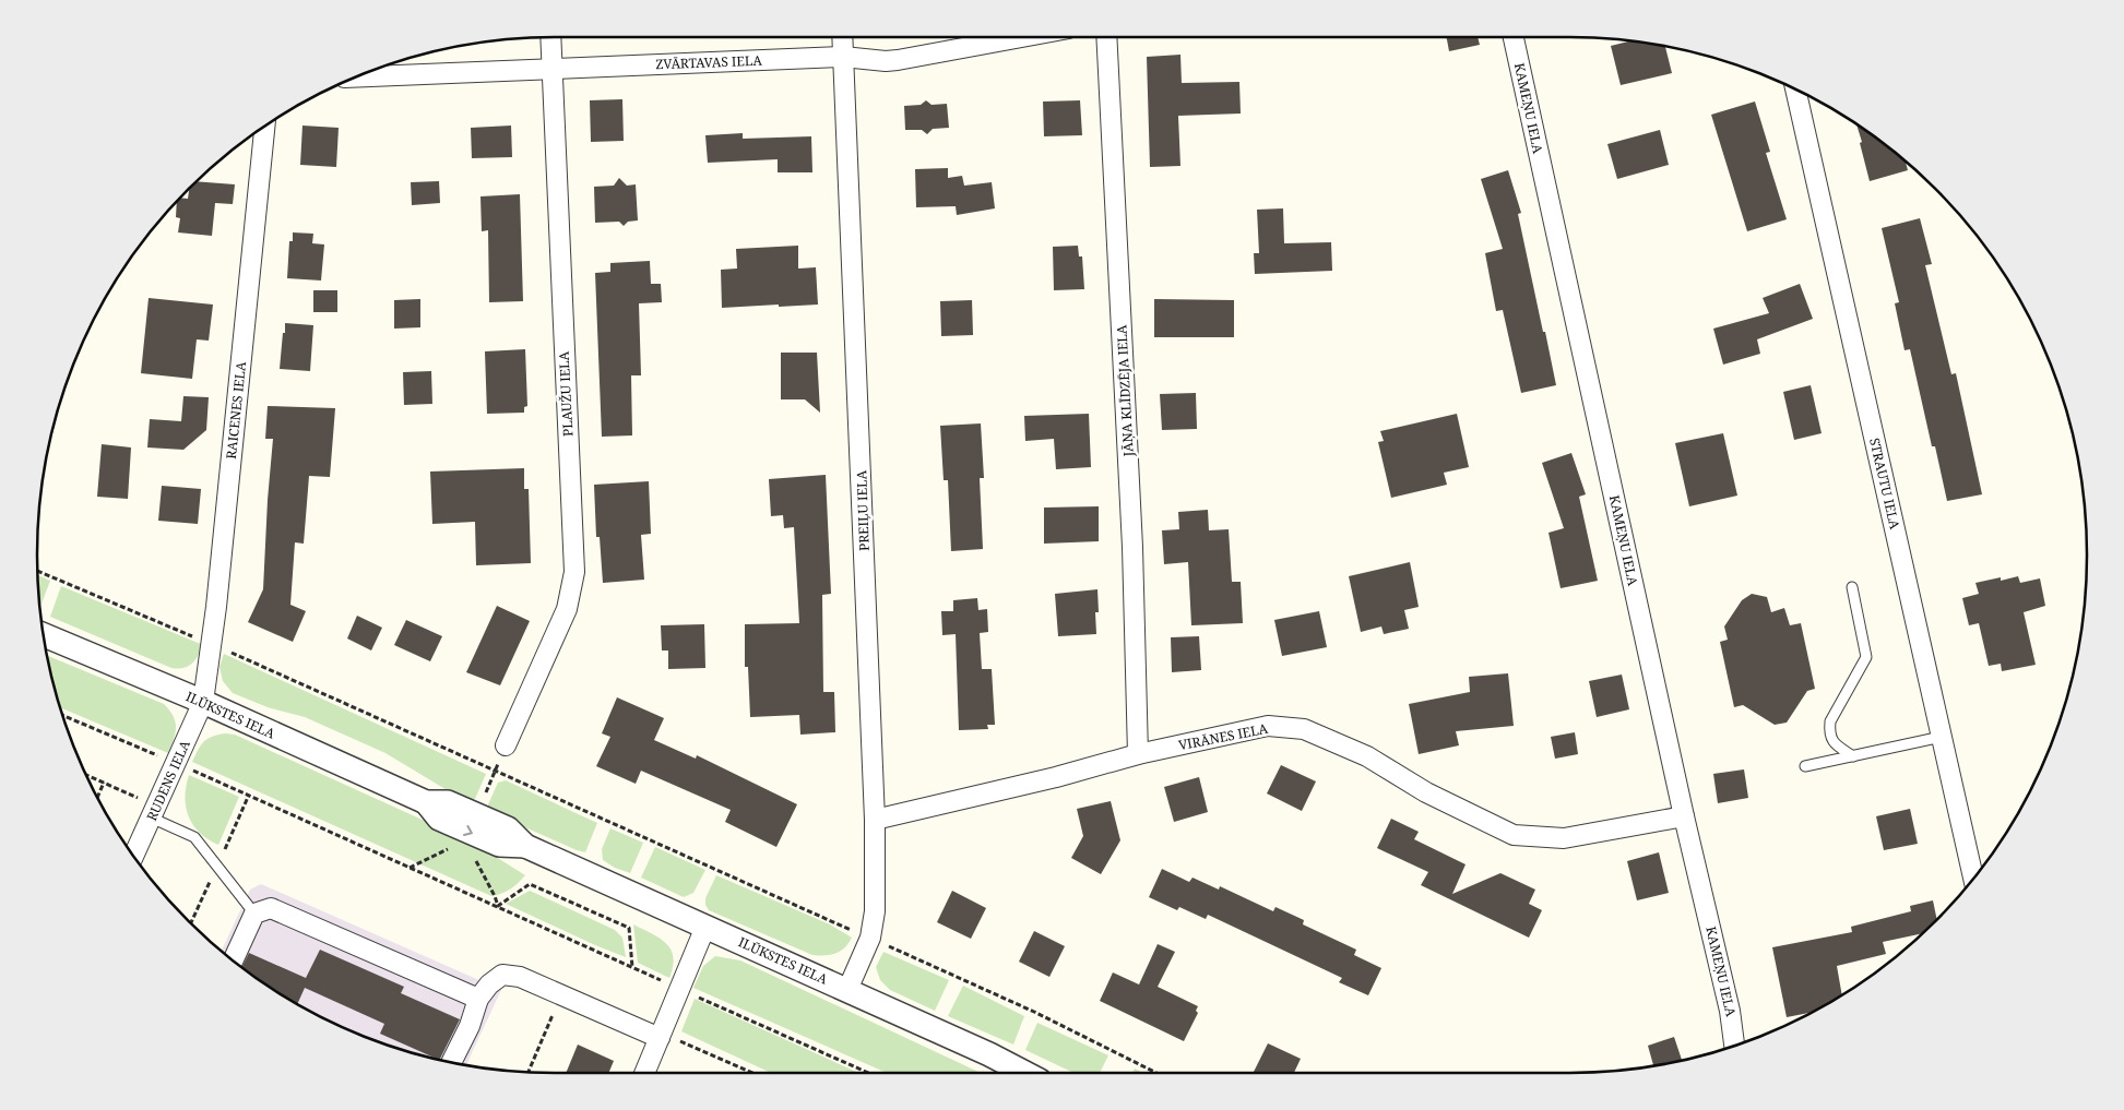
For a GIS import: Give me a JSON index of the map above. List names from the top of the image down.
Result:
{
  "streets": {
    "street": [
      "ZVĀRTAVAS IELA",
      "KAMEŅU IELA",
      "JĀŅA KLĪDZĒJA IELA",
      "PLAUŽU IELA",
      "RAICENES IELA",
      "STRAUTU IELA",
      "PREIĻU IELA",
      "ILŪKSTES IELA",
      "VIRĀNES IELA",
      "RUDENS IELA"
    ]
  },
  "crossings": [
    ["ZVĀRTAVAS IELA", "PLAUŽU IELA"],
    ["ZVĀRTAVAS IELA", "PREIĻU IELA"],
    ["KAMEŅU IELA", "VIRĀNES IELA"],
    ["JĀŅA KLĪDZĒJA IELA", "VIRĀNES IELA"],
    ["RAICENES IELA", "ILŪKSTES IELA"],
    ["RAICENES IELA", "RUDENS IELA"],
    ["PREIĻU IELA", "ILŪKSTES IELA"],
    ["PREIĻU IELA", "VIRĀNES IELA"],
    ["ILŪKSTES IELA", "RUDENS IELA"]
  ]
}
